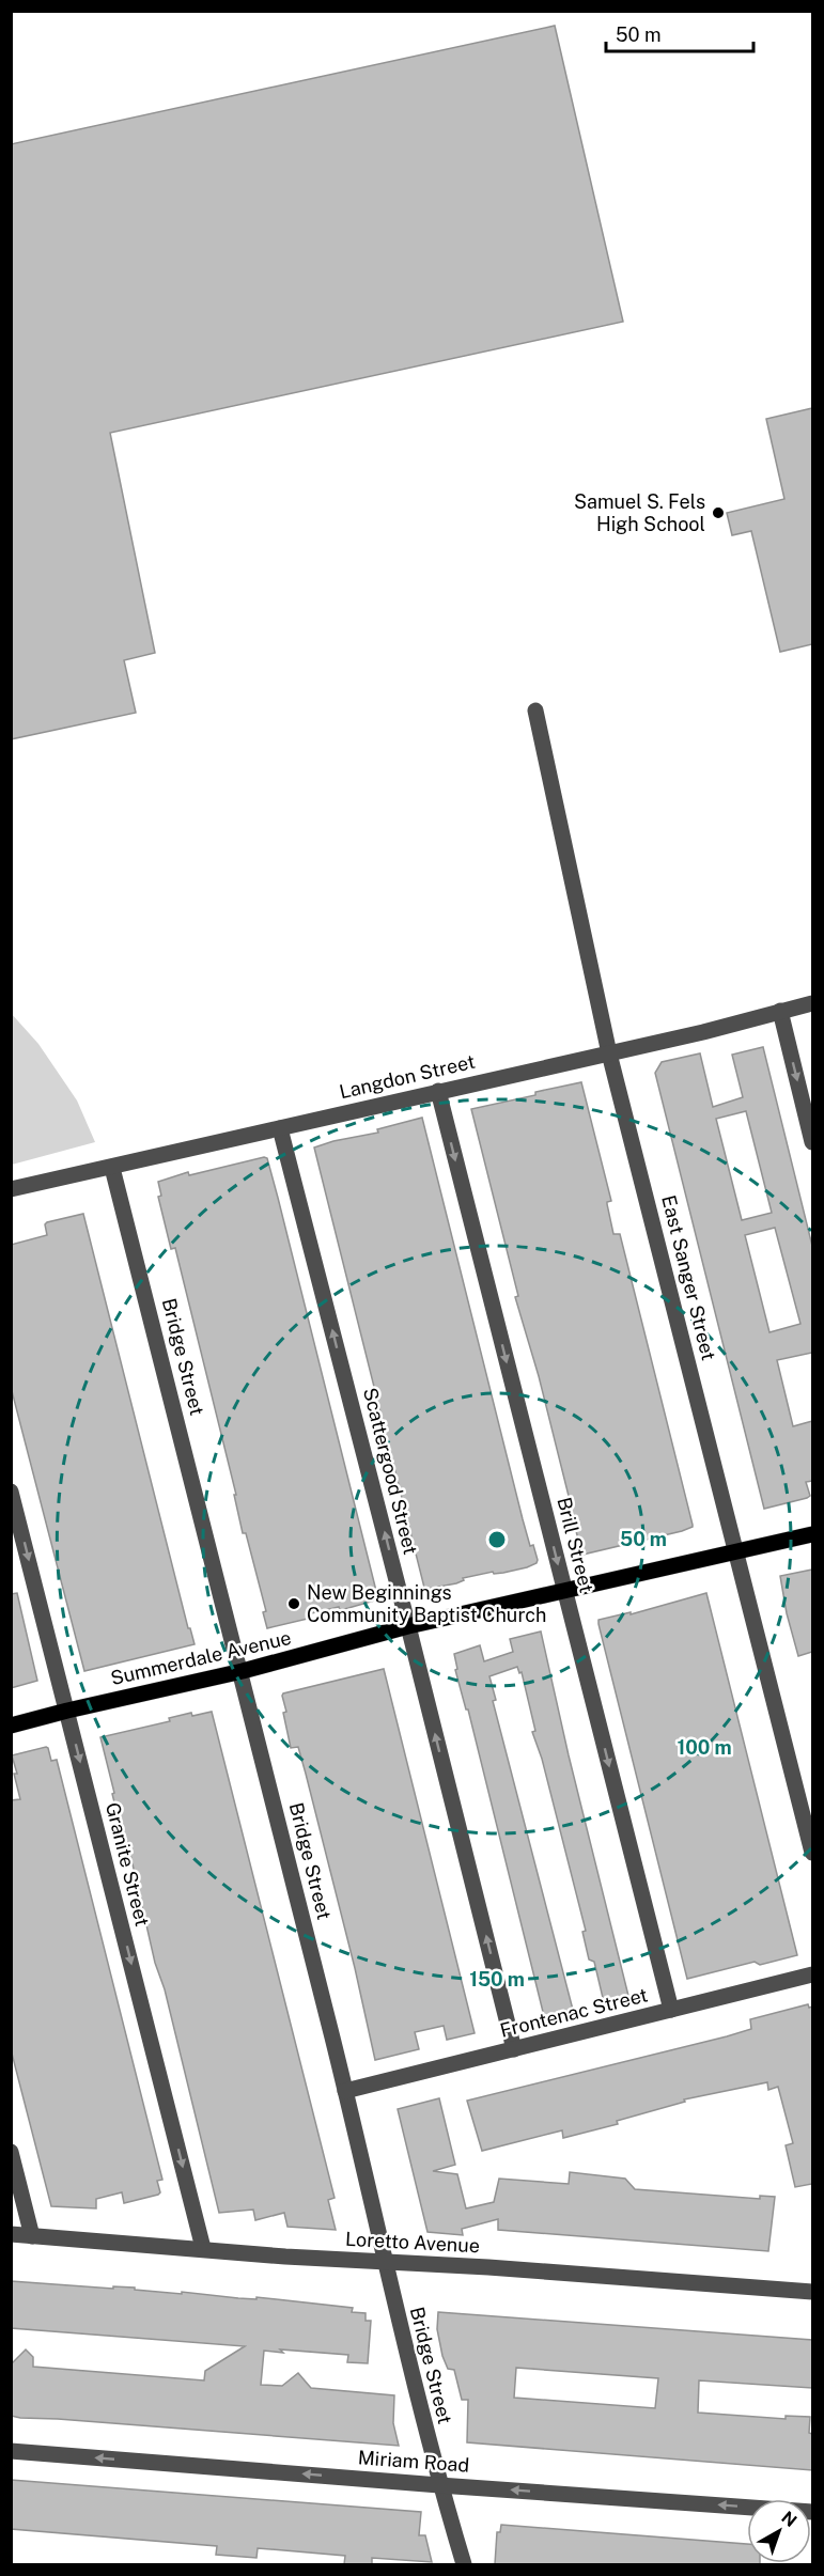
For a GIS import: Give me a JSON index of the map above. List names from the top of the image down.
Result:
{
  "streets": {
    "main road": ["Summerdale Avenue"],
    "street": [
      "Langdon Street",
      "East Sanger Street",
      "Bridge Street",
      "Scattergood Street",
      "Brill Street",
      "Granite Street",
      "Frontenac Street",
      "Loretto Avenue",
      "Miriam Road"
    ]
  },
  "crossings": [
    ["Langdon Street", "East Sanger Street"],
    ["Langdon Street", "Bridge Street"],
    ["Langdon Street", "Scattergood Street"],
    ["Langdon Street", "Brill Street"],
    ["East Sanger Street", "Summerdale Avenue"],
    ["Bridge Street", "Summerdale Avenue"],
    ["Bridge Street", "Frontenac Street"],
    ["Bridge Street", "Loretto Avenue"],
    ["Bridge Street", "Miriam Road"],
    ["Scattergood Street", "Summerdale Avenue"],
    ["Scattergood Street", "Frontenac Street"],
    ["Brill Street", "Summerdale Avenue"],
    ["Brill Street", "Frontenac Street"],
    ["Summerdale Avenue", "Granite Street"],
    ["Granite Street", "Loretto Avenue"]
  ],
  "one_way": [
    "Scattergood Street",
    "Brill Street",
    "Granite Street",
    "Miriam Road"
  ],
  "places": ["Samuel S. Fels High School", "New Beginnings Community Baptist Church"],
  "scale_bar": "50 m",
  "north": "top right",
  "rings": ["50 m", "100 m", "150 m"]
}
